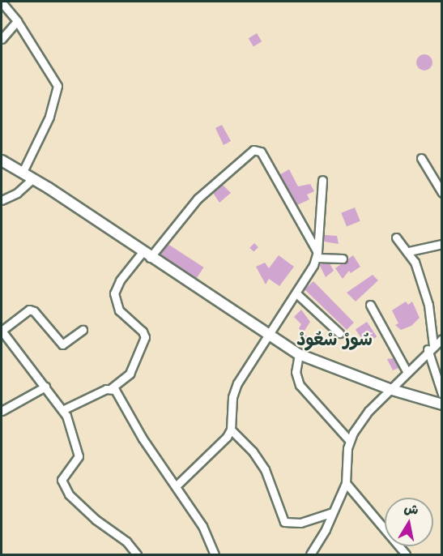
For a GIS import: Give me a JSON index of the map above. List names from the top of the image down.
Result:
{
  "districts": ["سُورْ سْعُودْ"],
  "north": "top"
}
